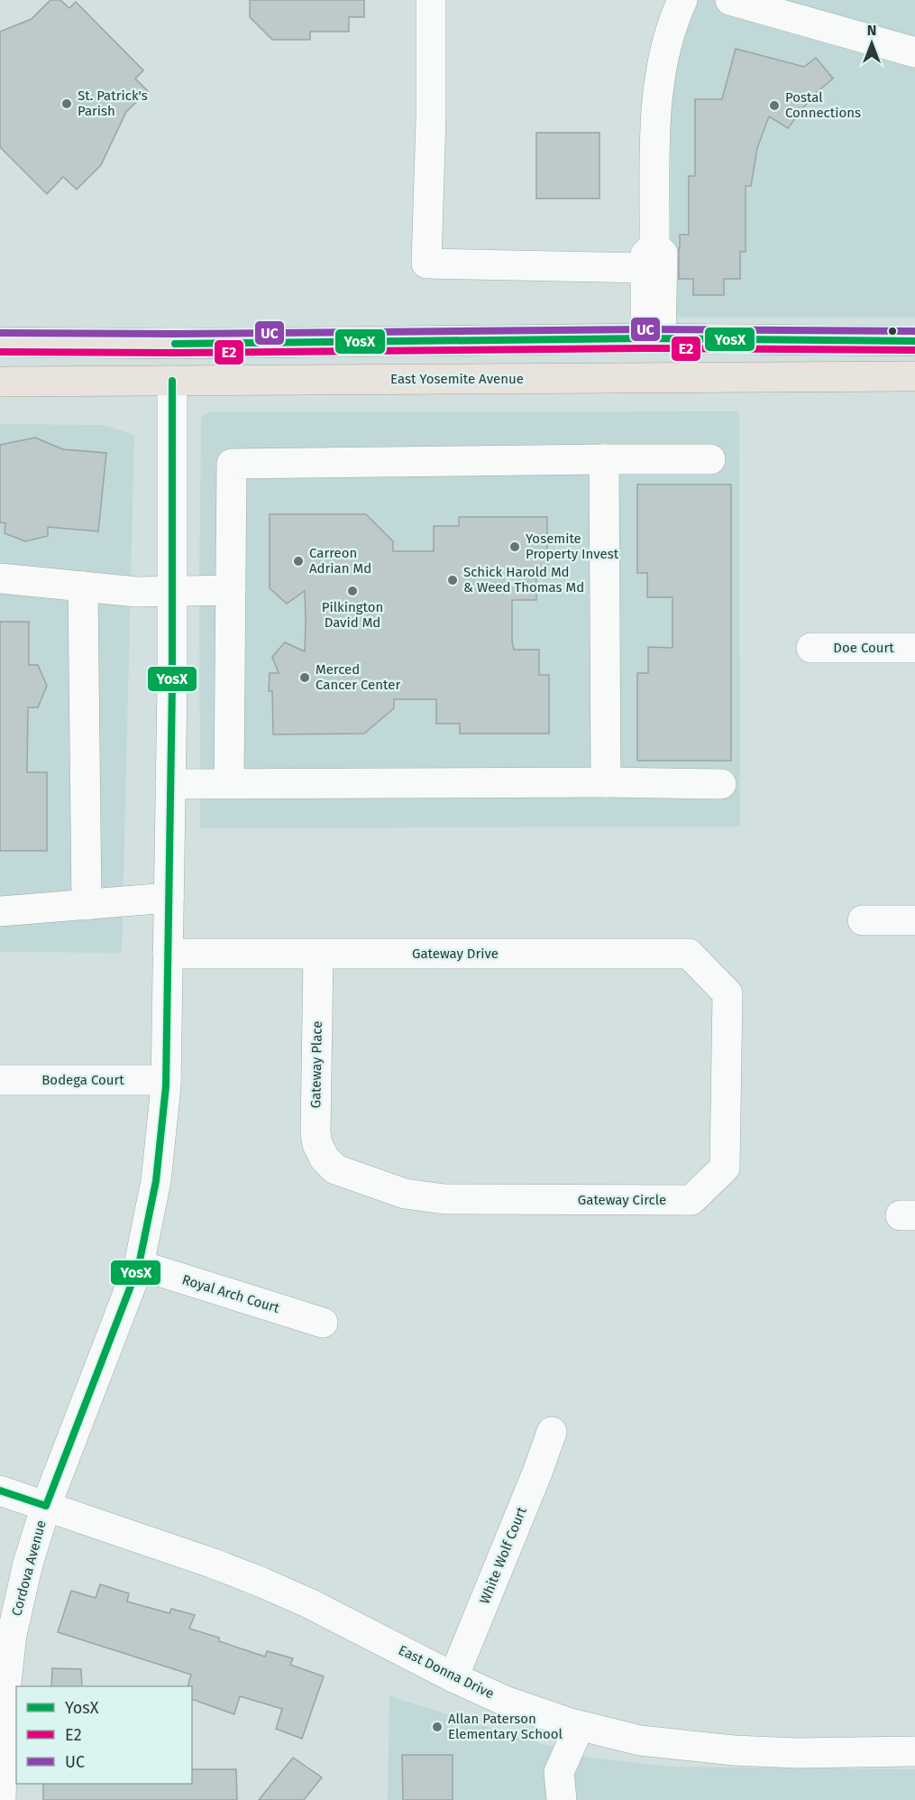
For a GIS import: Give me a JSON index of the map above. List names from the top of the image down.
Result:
{
  "streets": {
    "main road": ["East Yosemite Avenue"],
    "street": [
      "Doe Court",
      "Gateway Drive",
      "Gateway Place",
      "Bodega Court",
      "Gateway Circle",
      "Royal Arch Court",
      "White Wolf Court",
      "Cordova Avenue",
      "East Donna Drive"
    ]
  },
  "crossings": [
    ["East Yosemite Avenue", "Cordova Avenue"],
    ["Gateway Drive", "Gateway Place"],
    ["Gateway Drive", "Gateway Circle"],
    ["Gateway Drive", "Cordova Avenue"],
    ["Gateway Place", "Gateway Circle"],
    ["Bodega Court", "Cordova Avenue"],
    ["Royal Arch Court", "Cordova Avenue"],
    ["White Wolf Court", "East Donna Drive"],
    ["Cordova Avenue", "East Donna Drive"]
  ],
  "places": [
    "St. Patrick's Parish",
    "Postal Connections",
    "Yosemite Property Invest",
    "Carreon Adrian Md",
    "Schick Harold Md & Weed Thomas Md",
    "Pilkington David Md",
    "Merced Cancer Center",
    "Allan Paterson Elementary School"
  ],
  "lines": ["transit line UC", "transit line YosX", "transit line E2"],
  "legend": ["YosX", "E2", "UC"],
  "north": "top"
}
